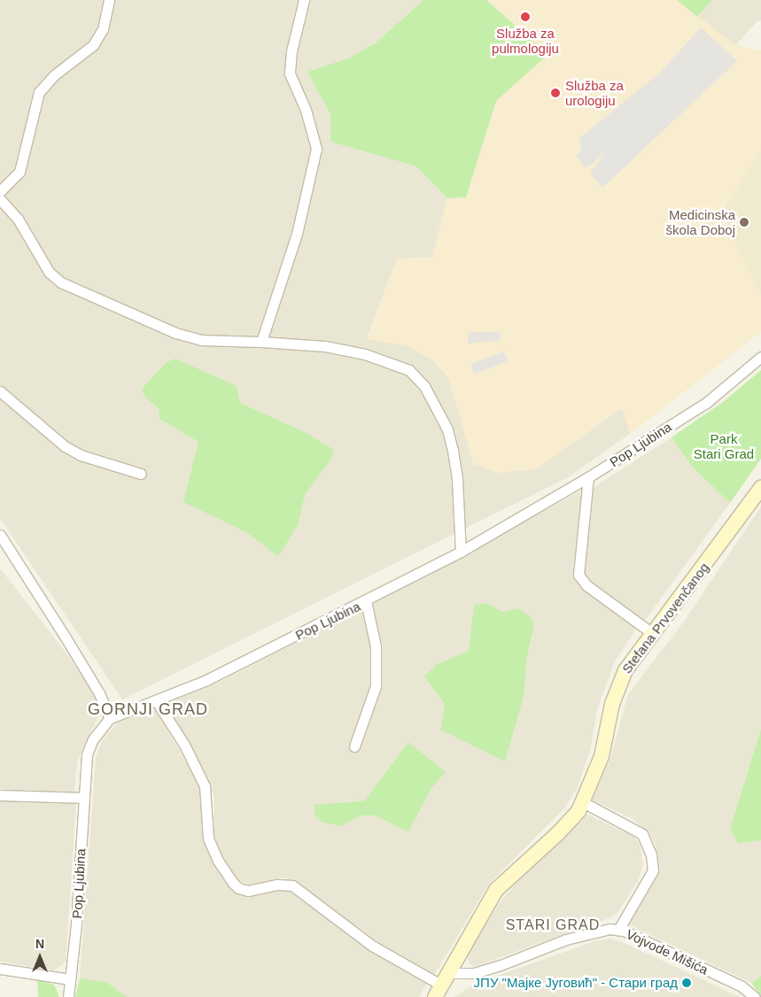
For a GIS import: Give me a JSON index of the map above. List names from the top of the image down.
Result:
{
  "streets": {
    "street": ["Pop Ljubina", "Stefana Prvovenčanog", "Vojvode Mišića"]
  },
  "crossings": [
    ["Stefana Prvovenčanog", "Vojvode Mišića"]
  ],
  "districts": ["GORNJI GRAD", "STARI GRAD"],
  "parks": ["Park Stari Grad"],
  "places": [
    "Služba za pulmologiju",
    "Služba za urologiju",
    "Medicinska škola Doboj",
    "ЈПУ \"Мајке Југовић\" - Стари град"
  ],
  "north": "top"
}
